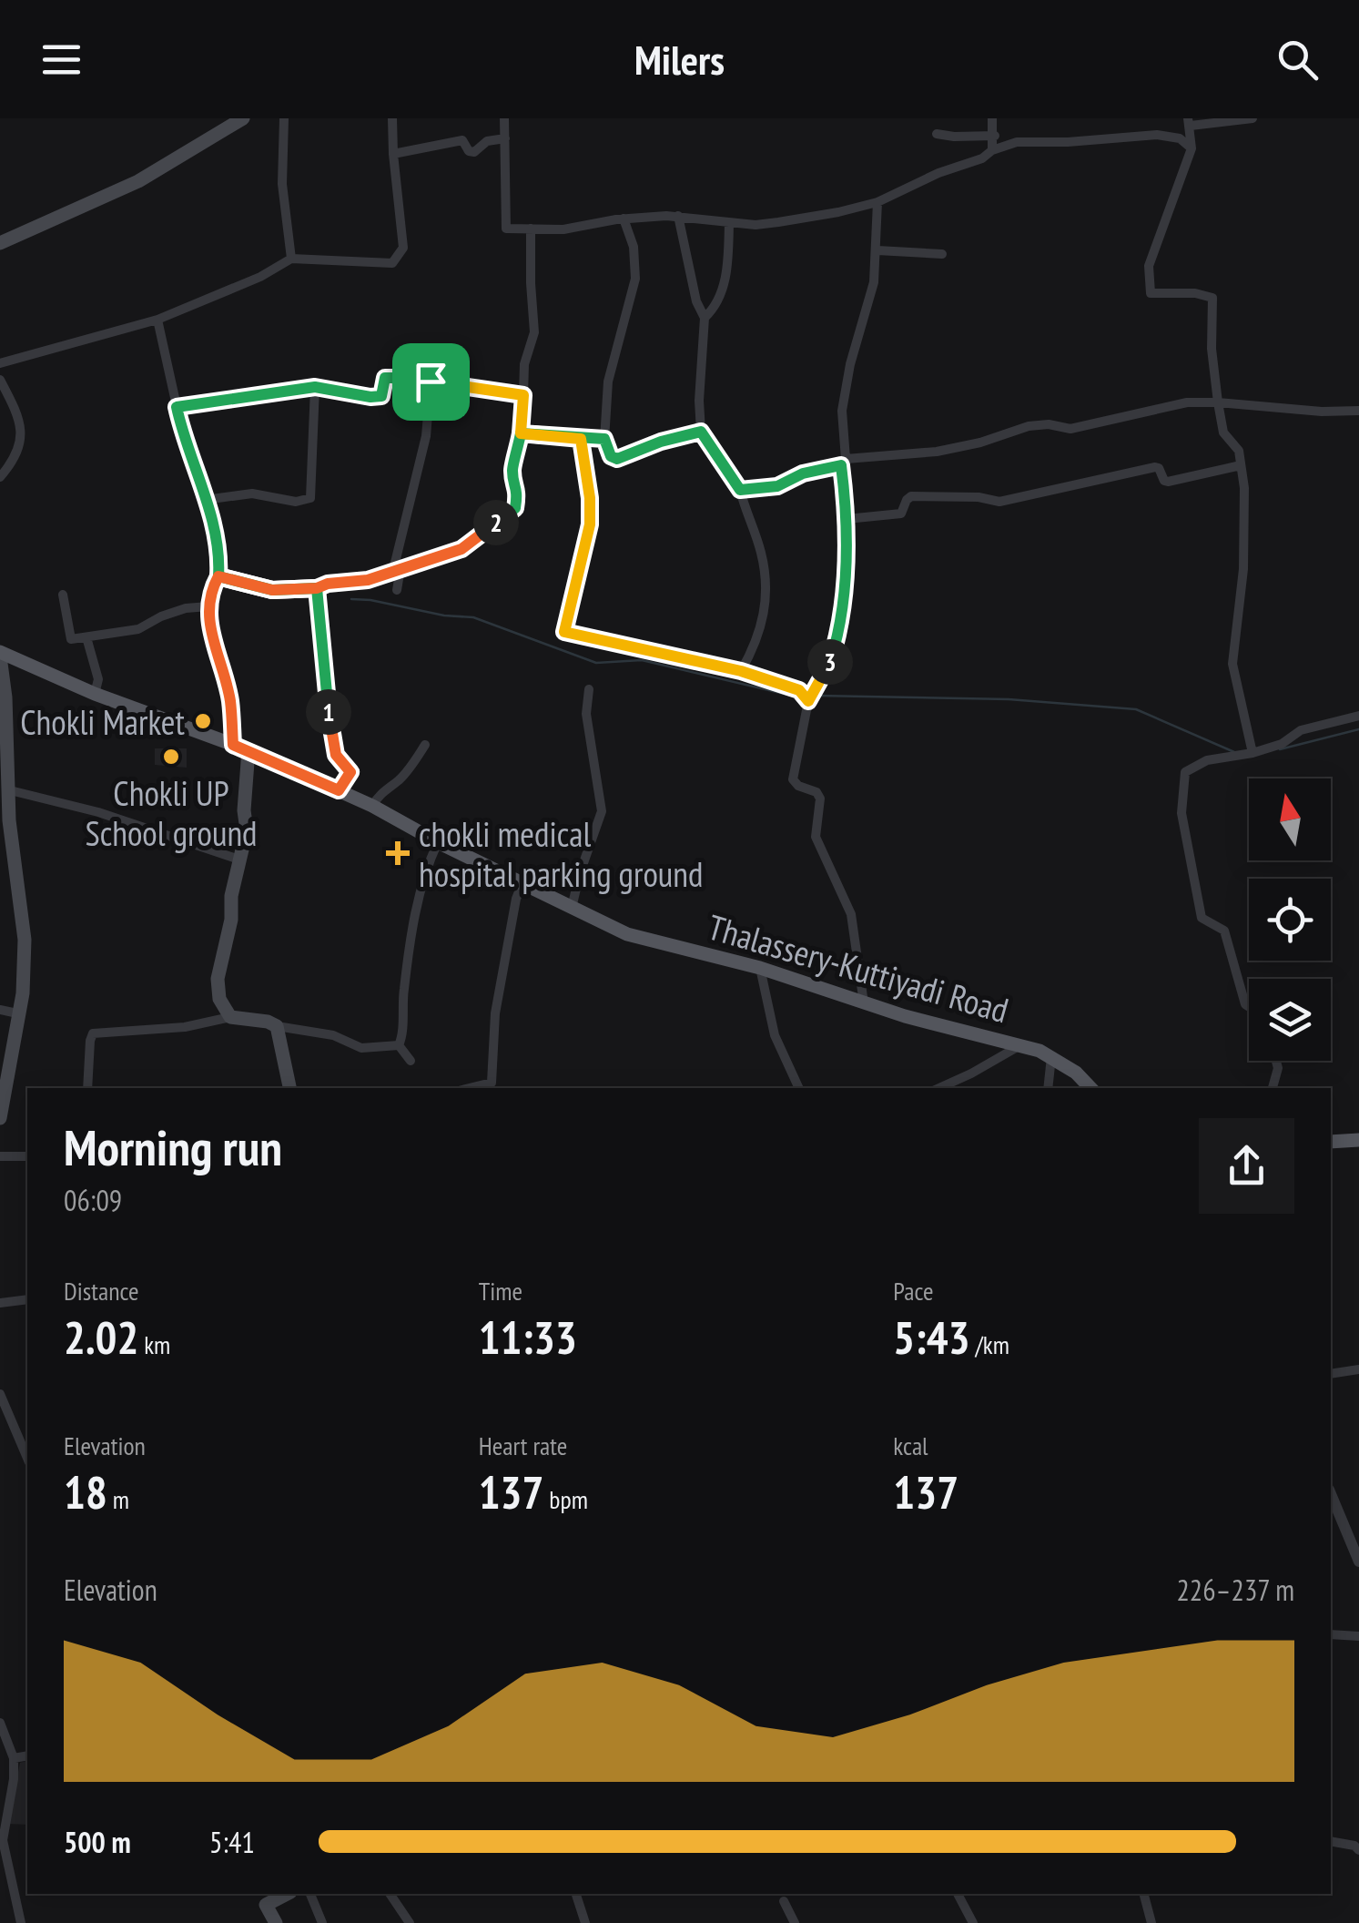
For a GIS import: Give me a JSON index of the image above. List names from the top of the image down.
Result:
{
  "streets": {
    "main road": ["Thalassery-Kuttiyadi Road"]
  },
  "places": {
    "other": ["Chokli Market", "Chokli UP School ground"],
    "health": ["chokli medical hospital parking ground"]
  },
  "north": "top",
  "page": {
    "header": "Milers",
    "pins": ["2", "3", "1"],
    "heading": ["Morning run", "06:09"],
    "stats": [
      ["Distance", "2.02 km"],
      ["Time", "11:33"],
      ["Pace", "5:43 /km"],
      ["Elevation", "18 m"],
      ["Heart rate", "137 bpm"],
      ["kcal", "137"]
    ],
    "chart": ["Elevation", "226–237 m"],
    "list": [
      {
        "name": "500 m",
        "note": "5:41"
      }
    ]
  }
}
